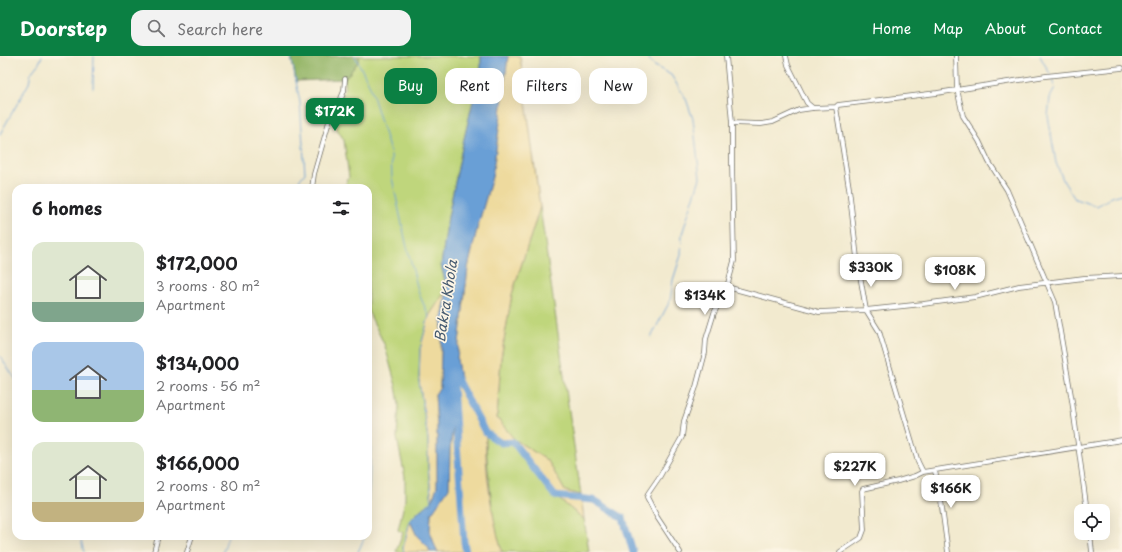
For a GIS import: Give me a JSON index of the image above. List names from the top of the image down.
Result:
{
  "water": ["Bakra Khola"],
  "page": {
    "header": "Doorstep",
    "search": "Search here",
    "nav": [
      "Home",
      "Map",
      "About",
      "Contact"
    ],
    "chip": [
      "Buy",
      "Rent",
      "Filters",
      "New"
    ],
    "price": [
      "$172K",
      "$330K",
      "$108K",
      "$134K",
      "$227K",
      "$166K"
    ],
    "heading": "6 homes",
    "list": [
      {
        "name": "$172,000",
        "note": "3 rooms · 80 m² · Apartment"
      },
      {
        "name": "$134,000",
        "note": "2 rooms · 56 m² · Apartment"
      },
      {
        "name": "$166,000",
        "note": "2 rooms · 80 m² · Apartment"
      }
    ]
  }
}
